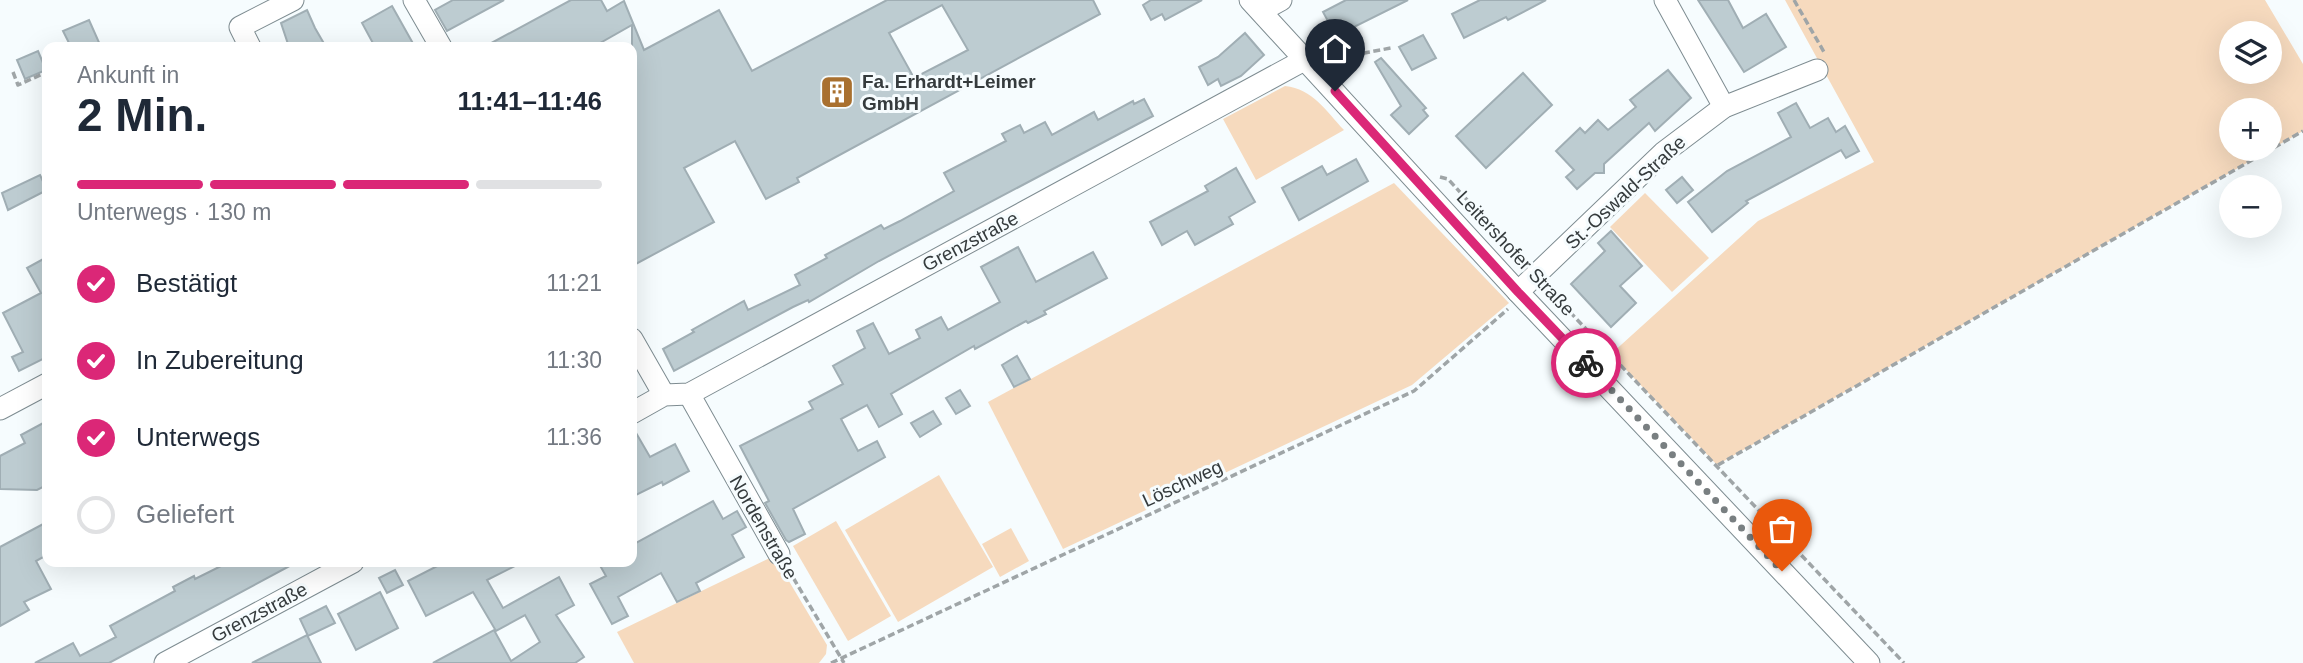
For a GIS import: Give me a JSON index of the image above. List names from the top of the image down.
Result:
{
  "streets": {
    "street": [
      "St.-Oswald-Straße",
      "Grenzstraße",
      "Leitershofer Straße",
      "Nordenstraße"
    ],
    "path": ["Löschweg"]
  },
  "crossings": [
    ["St.-Oswald-Straße", "Leitershofer Straße"],
    ["St.-Oswald-Straße", "Löschweg"],
    ["Grenzstraße", "Leitershofer Straße"],
    ["Grenzstraße", "Nordenstraße"],
    ["Leitershofer Straße", "Löschweg"],
    ["Löschweg", "Nordenstraße"]
  ],
  "places": {
    "building": ["Fa. Erhardt+Leimer GmbH"]
  },
  "page": {
    "map_buttons": ["+", "−"],
    "heading": ["2 Min.", "Ankunft in", "11:41–11:46"],
    "bar": "Unterwegs · 130 m",
    "list": [
      ["Bestätigt", "11:21"],
      ["In Zubereitung", "11:30"],
      ["Unterwegs", "11:36"],
      "Geliefert"
    ]
  }
}
